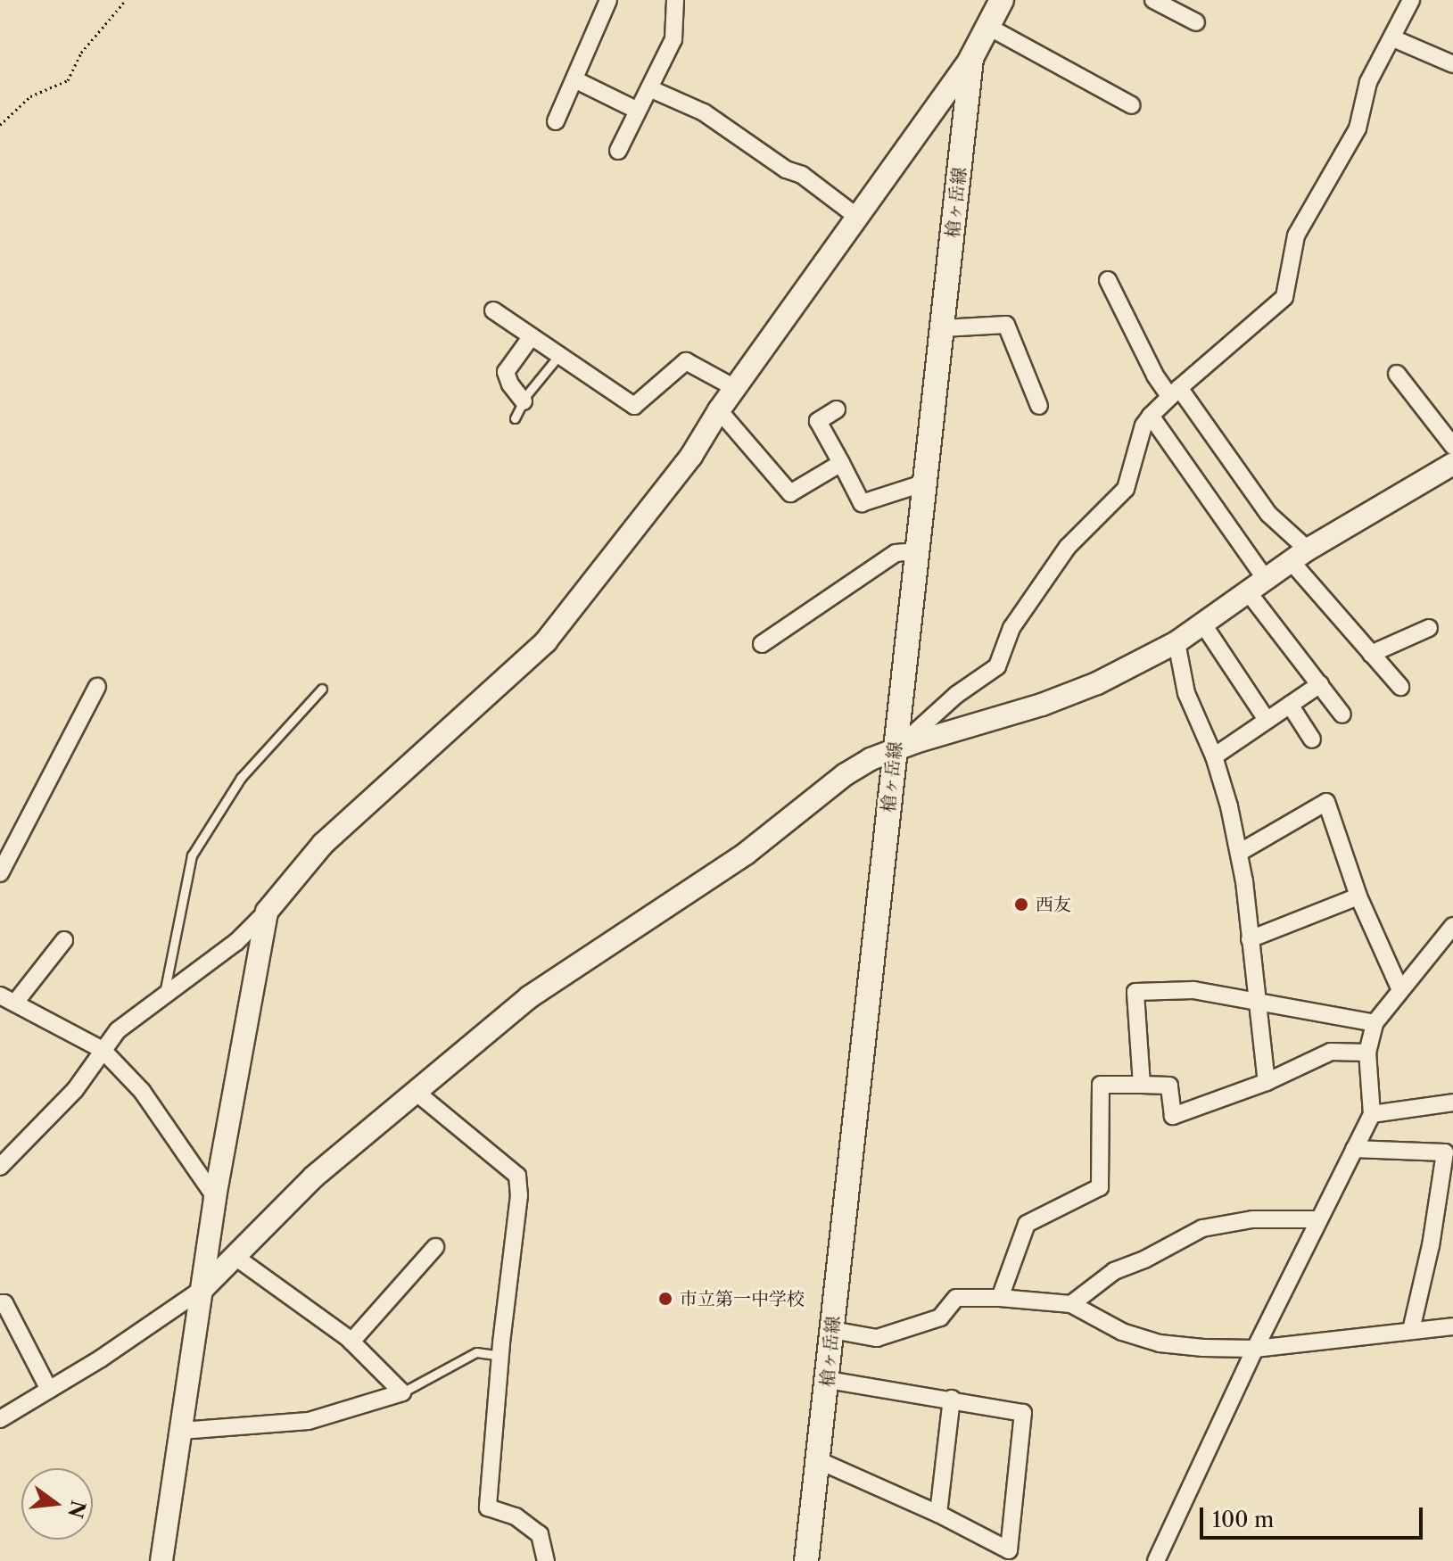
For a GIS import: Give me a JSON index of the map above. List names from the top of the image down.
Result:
{
  "streets": {
    "main road": ["槍ヶ岳線"]
  },
  "places": ["西友", "市立第一中学校"],
  "scale_bar": "100 m",
  "north": "right"
}
